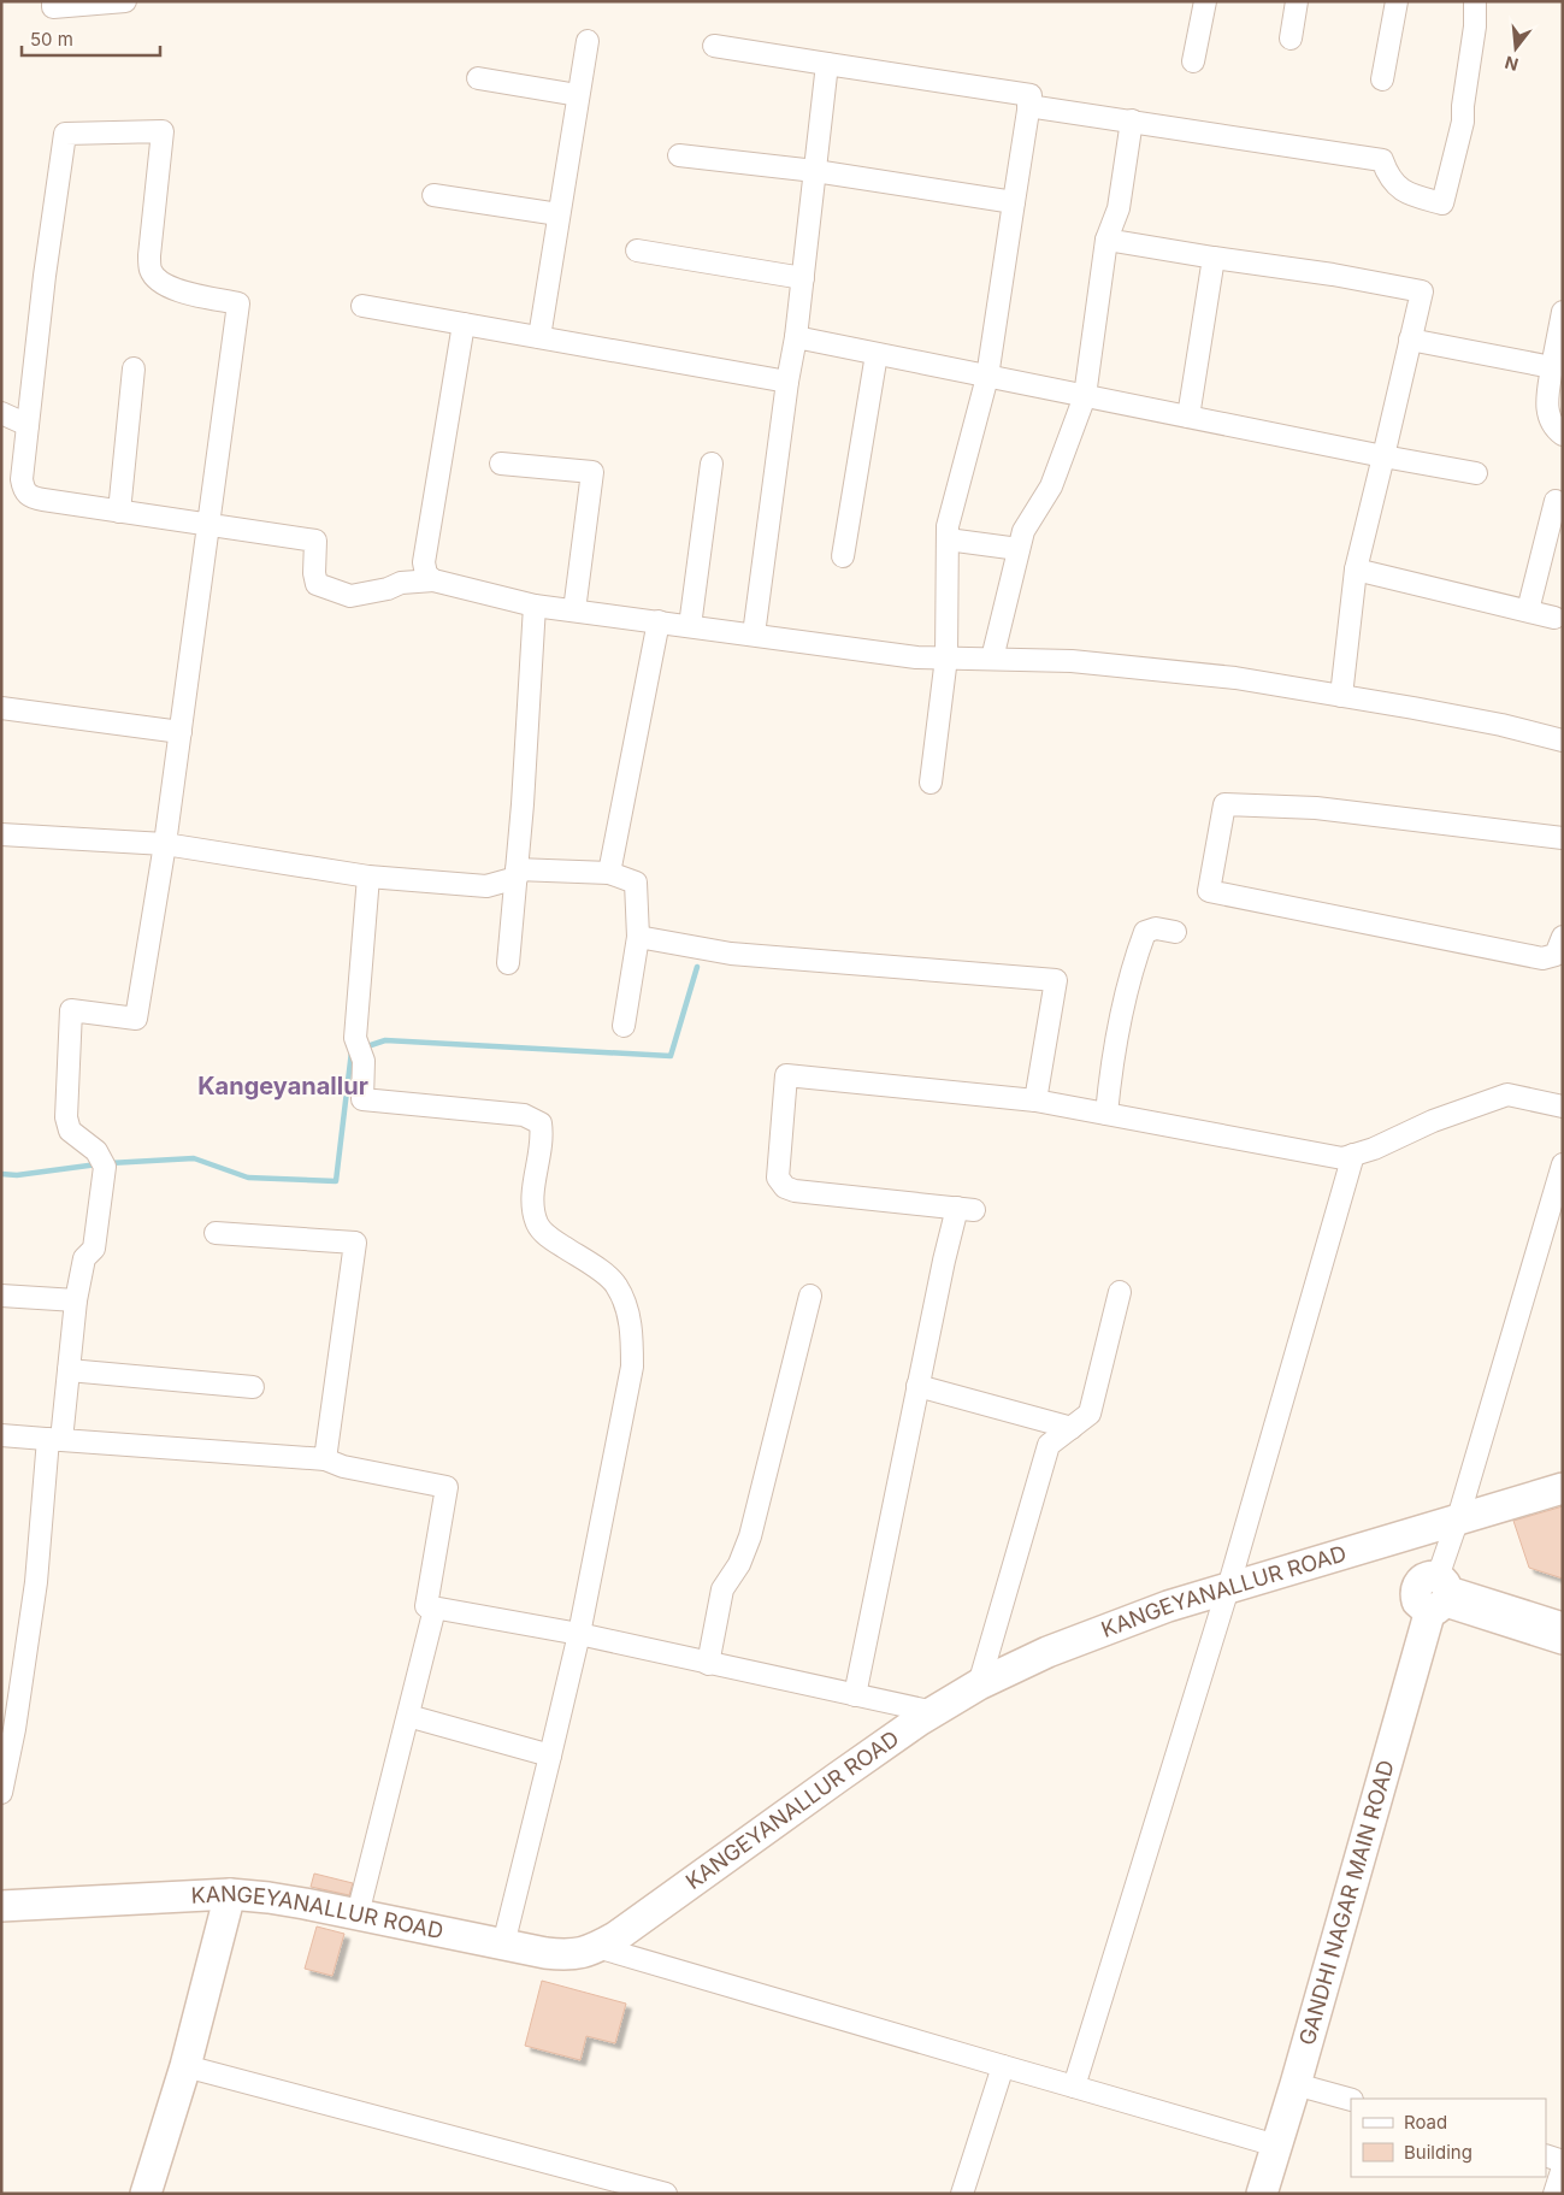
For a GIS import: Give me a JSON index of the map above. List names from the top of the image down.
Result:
{
  "streets": {
    "street": ["KANGEYANALLUR ROAD", "GANDHI NAGAR MAIN ROAD"]
  },
  "districts": ["Kangeyanallur"],
  "legend": ["Road", "Building"],
  "scale_bar": "50 m",
  "north": "bottom"
}
